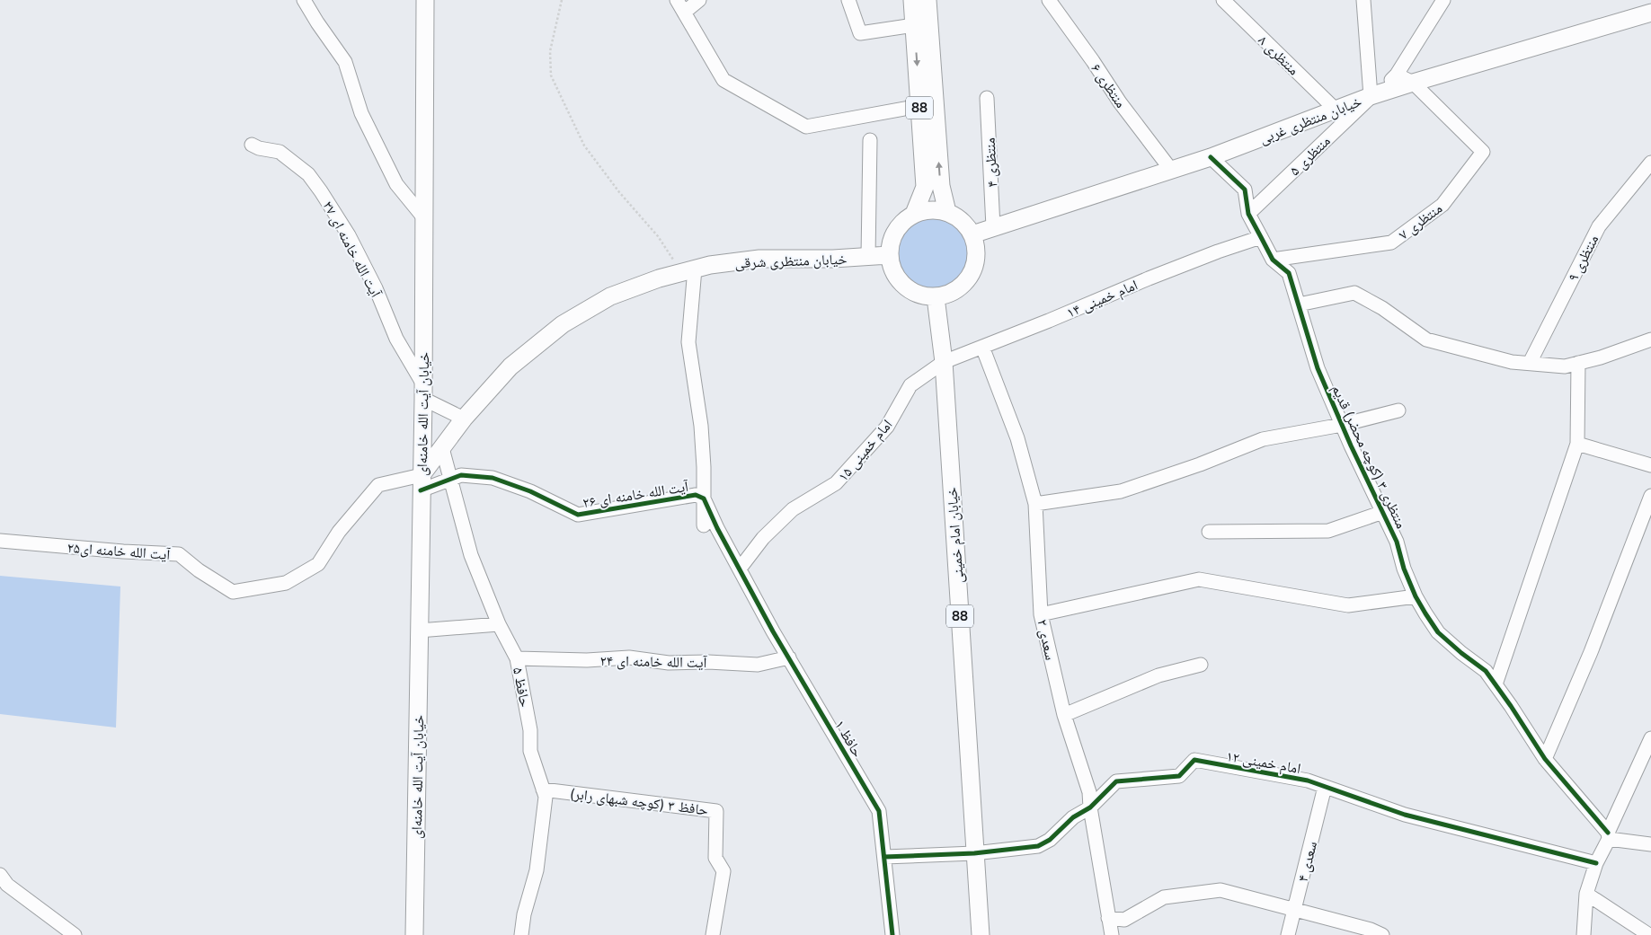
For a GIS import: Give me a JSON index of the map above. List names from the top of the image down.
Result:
{
  "streets": {
    "main road": [
      "88",
      "خیابان منتظری غربی",
      "خیابان منتظری شرقی",
      "خیابان آیت الله خامنه‌ای",
      "خیابان امام خمینی"
    ],
    "street": [
      "منتظری ۸",
      "منتظری ۶",
      "منتظری ۵",
      "منتظری ۴",
      "منتظری ۷",
      "آیت الله خامنه ای ۲۷",
      "منتظری ۹",
      "امام خمینی ۱۴",
      "امام خمینی ۱۵",
      "منتظری ۳ (کوچه محضر) قدیم",
      "آیت الله خامنه ای ۲۶",
      "آیت الله خامنه ای۲۵",
      "سعدی ۲",
      "آیت الله خامنه ای ۲۴",
      "حافظ ۵",
      "حافظ ۱",
      "امام خمینی ۱۲",
      "حافظ ۳ (کوچه شبهای رابر)",
      "سعدی ۴"
    ]
  },
  "crossings": [
    ["منتظری ۸", "خیابان منتظری غربی"],
    ["منتظری ۶", "خیابان منتظری غربی"],
    ["88", "خیابان منتظری غربی"],
    ["88", "خیابان منتظری شرقی"],
    ["88", "خیابان امام خمینی"],
    ["خیابان منتظری غربی", "منتظری ۵"],
    ["خیابان منتظری غربی", "منتظری ۴"],
    ["خیابان منتظری غربی", "منتظری ۷"],
    ["خیابان منتظری غربی", "خیابان منتظری شرقی"],
    ["خیابان منتظری غربی", "منتظری ۳ (کوچه محضر) قدیم"],
    ["خیابان منتظری غربی", "خیابان امام خمینی"],
    ["منتظری ۵", "منتظری ۷"],
    ["منتظری ۵", "منتظری ۳ (کوچه محضر) قدیم"],
    ["منتظری ۷", "منتظری ۳ (کوچه محضر) قدیم"],
    ["آیت الله خامنه ای ۲۷", "خیابان آیت الله خامنه‌ای"],
    ["خیابان منتظری شرقی", "خیابان آیت الله خامنه‌ای"],
    ["خیابان منتظری شرقی", "آیت الله خامنه ای ۲۶"],
    ["خیابان منتظری شرقی", "خیابان امام خمینی"],
    ["خیابان منتظری شرقی", "آیت الله خامنه ای۲۵"],
    ["خیابان منتظری شرقی", "حافظ ۵"],
    ["امام خمینی ۱۴", "امام خمینی ۱۵"],
    ["امام خمینی ۱۴", "منتظری ۳ (کوچه محضر) قدیم"],
    ["امام خمینی ۱۴", "خیابان امام خمینی"],
    ["امام خمینی ۱۴", "سعدی ۲"],
    ["خیابان آیت الله خامنه‌ای", "آیت الله خامنه ای ۲۶"],
    ["خیابان آیت الله خامنه‌ای", "آیت الله خامنه ای۲۵"],
    ["امام خمینی ۱۵", "آیت الله خامنه ای ۲۶"],
    ["امام خمینی ۱۵", "خیابان امام خمینی"],
    ["امام خمینی ۱۵", "حافظ ۱"],
    ["آیت الله خامنه ای ۲۶", "آیت الله خامنه ای۲۵"],
    ["آیت الله خامنه ای ۲۶", "حافظ ۱"],
    ["خیابان امام خمینی", "امام خمینی ۱۲"],
    ["سعدی ۲", "امام خمینی ۱۲"],
    ["آیت الله خامنه ای ۲۴", "حافظ ۵"],
    ["آیت الله خامنه ای ۲۴", "حافظ ۱"],
    ["حافظ ۵", "حافظ ۳ (کوچه شبهای رابر)"],
    ["حافظ ۱", "امام خمینی ۱۲"],
    ["امام خمینی ۱۲", "سعدی ۴"]
  ]
}
